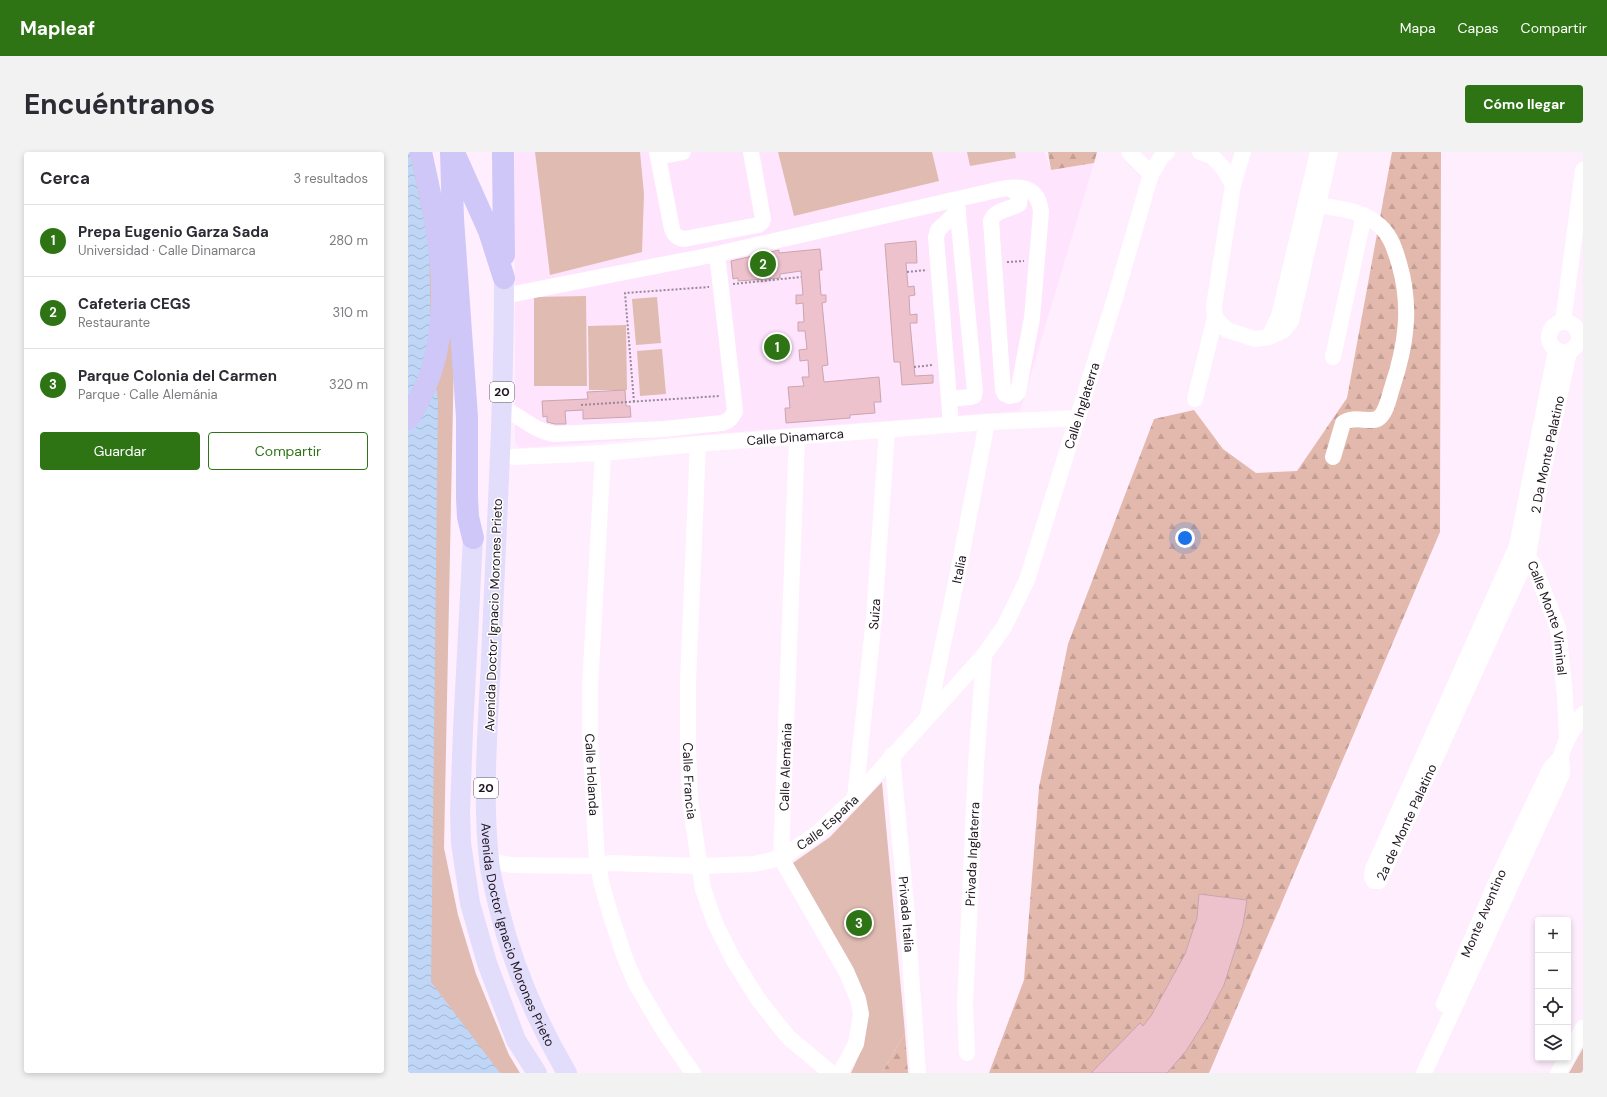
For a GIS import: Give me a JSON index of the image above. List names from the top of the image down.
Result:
{
  "streets": {
    "highway": ["20", "Avenida Doctor Ignacio Morones Prieto"],
    "street": [
      "Calle Inglaterra",
      "Calle Dinamarca",
      "2 Da Monte Palatino",
      "Italia",
      "Suiza",
      "Calle Monte Viminal",
      "Calle Alemánia",
      "Calle Holanda",
      "Calle Francia",
      "2a de Monte Palatino",
      "Calle España",
      "Privada Inglaterra",
      "Monte Aventino",
      "Privada Italia"
    ]
  },
  "crossings": [
    ["Calle Inglaterra", "Calle Dinamarca"],
    ["Calle Inglaterra", "Calle España"],
    ["Calle Inglaterra", "Privada Inglaterra"],
    ["Calle Dinamarca", "Italia"],
    ["Calle Dinamarca", "Suiza"],
    ["Calle Dinamarca", "Calle Alemánia"],
    ["Calle Dinamarca", "Calle Holanda"],
    ["Calle Dinamarca", "Calle Francia"],
    ["2 Da Monte Palatino", "Calle Monte Viminal"],
    ["2 Da Monte Palatino", "2a de Monte Palatino"],
    ["Italia", "Calle España"],
    ["Suiza", "Calle España"],
    ["Avenida Doctor Ignacio Morones Prieto", "Calle España"],
    ["Calle Monte Viminal", "2a de Monte Palatino"],
    ["Calle Monte Viminal", "Monte Aventino"],
    ["Calle Alemánia", "Calle España"],
    ["Calle Holanda", "Calle España"],
    ["Calle Francia", "Calle España"],
    ["Calle España", "Privada Inglaterra"],
    ["Calle España", "Privada Italia"]
  ],
  "page": {
    "header": "Mapleaf",
    "nav": ["Mapa", "Capas", "Compartir"],
    "buttons": [
      "Cómo llegar",
      ["Guardar", "Compartir"]
    ],
    "title": "Encuéntranos",
    "heading": ["Cerca", "3 resultados"],
    "list": [
      {
        "mark": "1",
        "name": "Prepa Eugenio Garza Sada",
        "note": "Universidad · Calle Dinamarca",
        "value": "280 m"
      },
      {
        "mark": "2",
        "name": "Cafeteria CEGS",
        "note": "Restaurante",
        "value": "310 m"
      },
      {
        "mark": "3",
        "name": "Parque Colonia del Carmen",
        "note": "Parque · Calle Alemánia",
        "value": "320 m"
      }
    ],
    "pins": ["2", "1", "3"],
    "map_buttons": ["+", "−"]
  }
}
